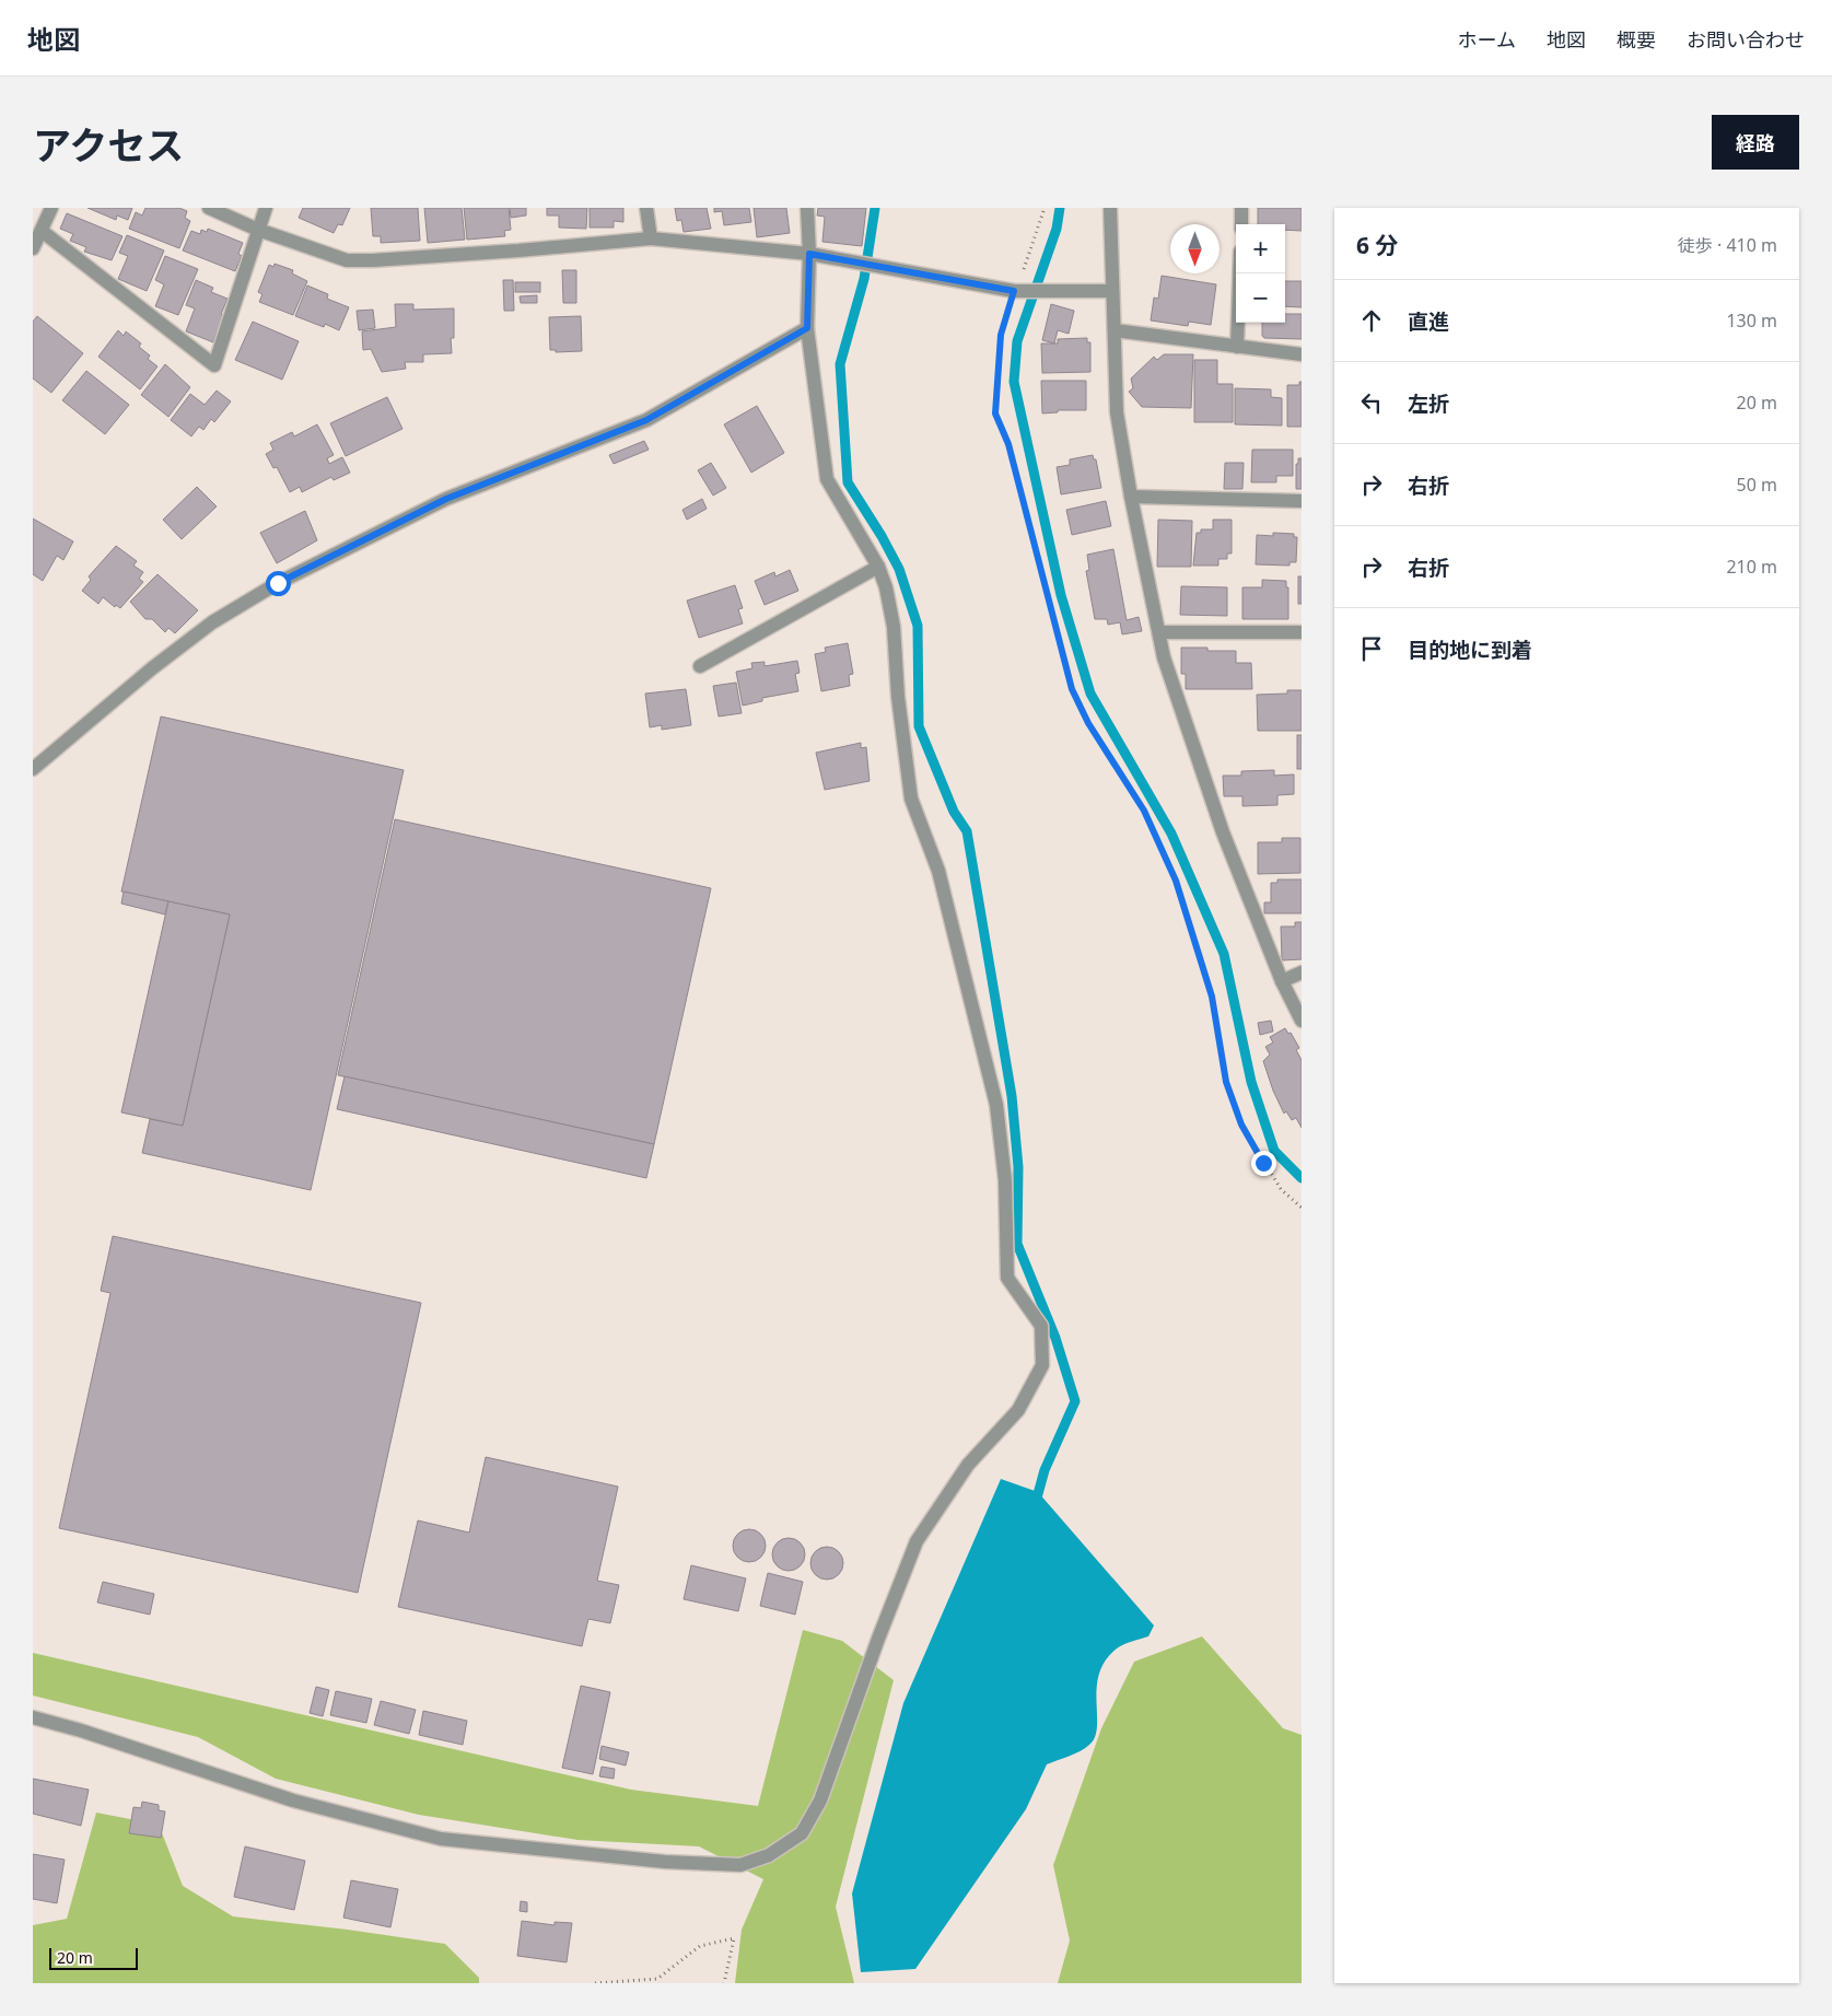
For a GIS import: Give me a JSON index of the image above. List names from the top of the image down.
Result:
{
  "scale_bar": "20 m",
  "north": "bottom",
  "page": {
    "header": "地図",
    "nav": [
      "ホーム",
      "地図",
      "概要",
      "お問い合わせ"
    ],
    "title": "アクセス",
    "buttons": "経路",
    "heading": ["6 分", "徒歩 · 410 m"],
    "map_buttons": ["+", "−"],
    "list": [
      ["直進", "130 m"],
      ["左折", "20 m"],
      ["右折", "50 m"],
      ["右折", "210 m"],
      "目的地に到着"
    ],
    "scale": "20 m"
  }
}
